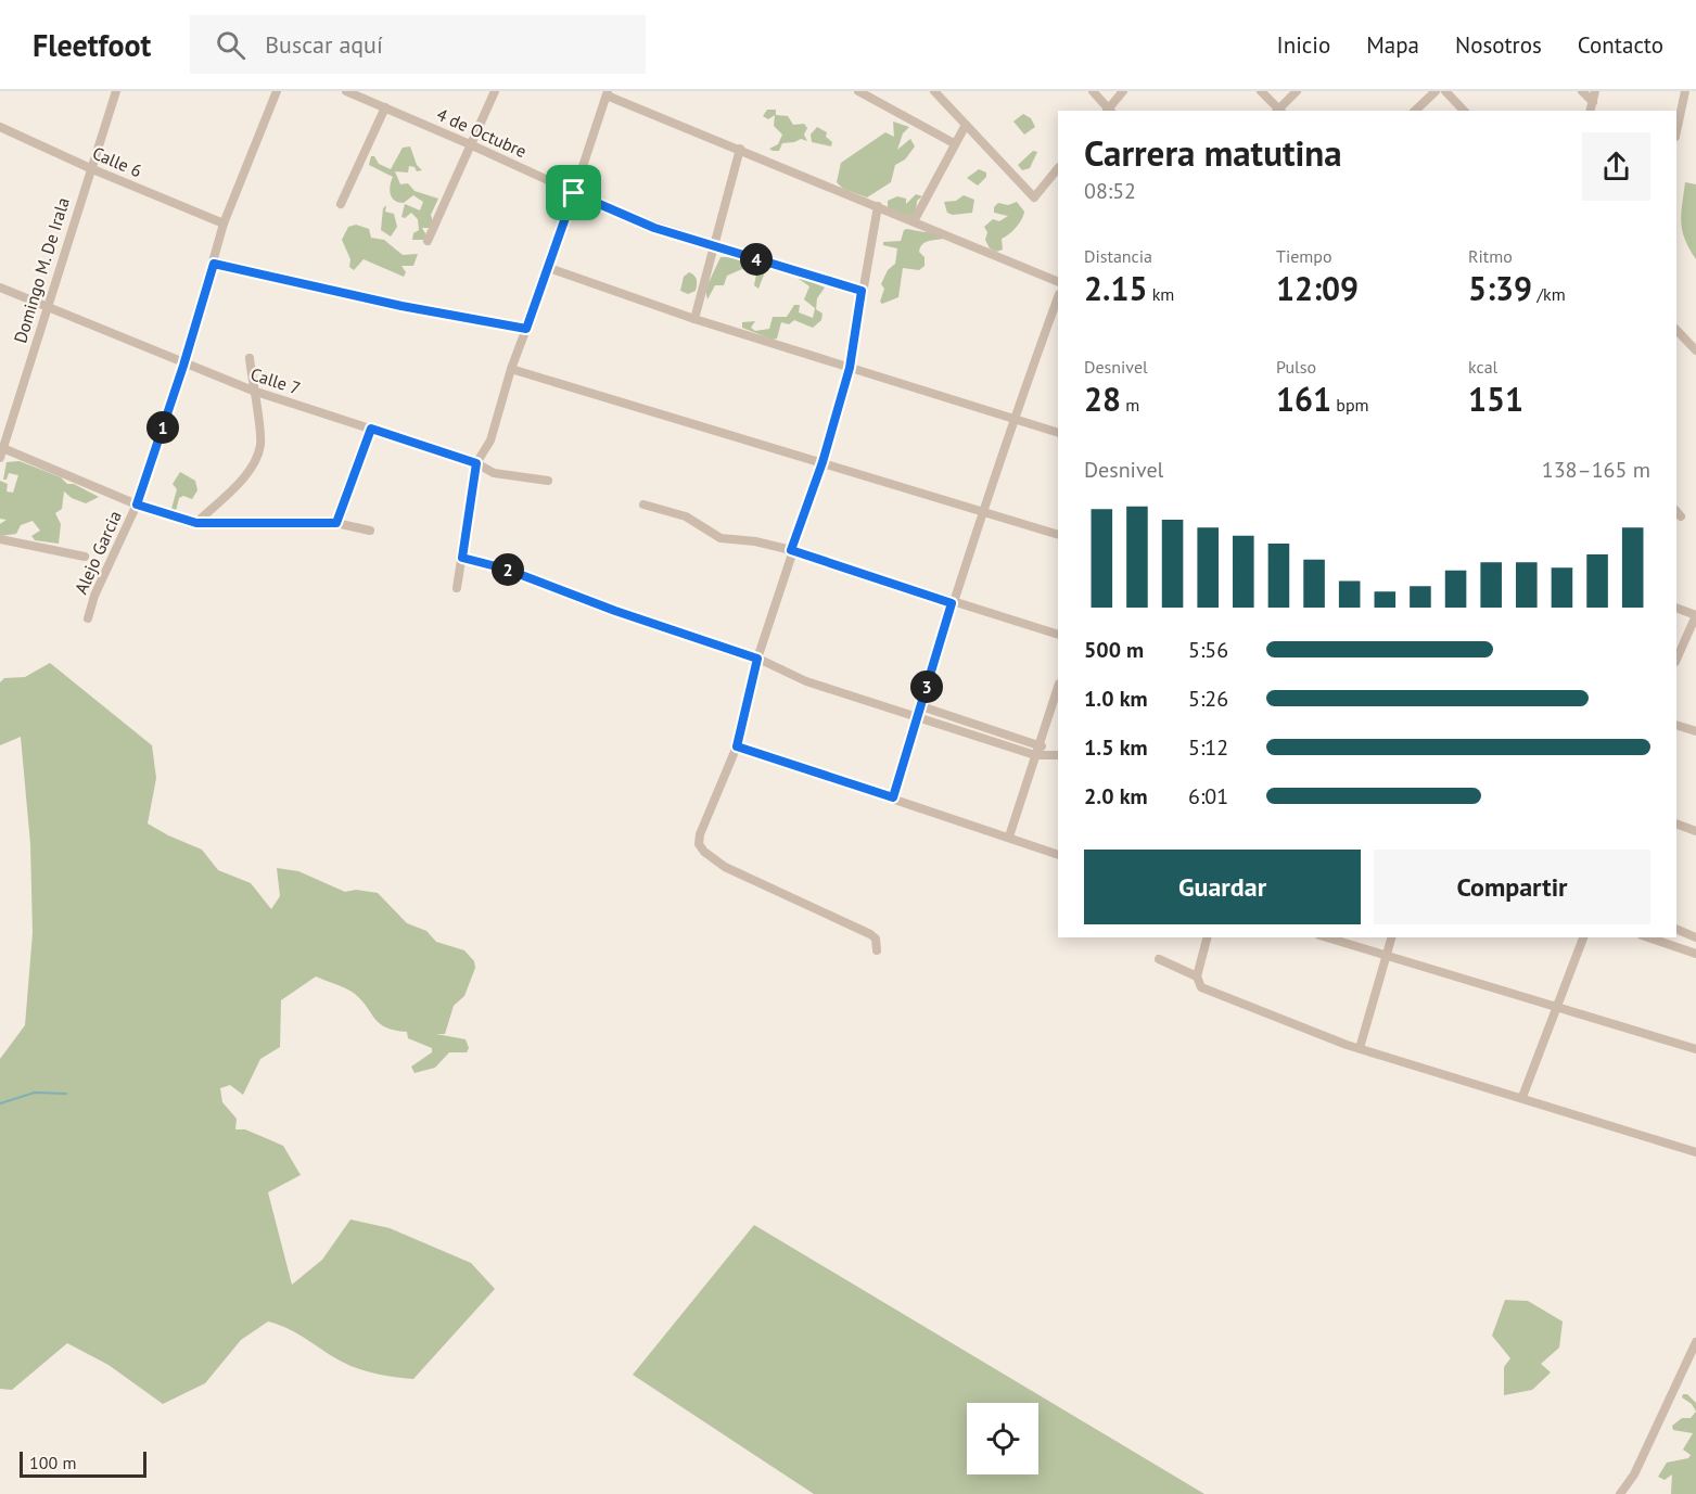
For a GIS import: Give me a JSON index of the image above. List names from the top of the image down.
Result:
{
  "streets": {
    "street": [
      "4 de Octubre",
      "Calle 6",
      "Domingo M. De Irala",
      "Calle 7",
      "Alejo Garcia"
    ]
  },
  "crossings": [
    ["Calle 6", "Domingo M. De Irala"],
    ["Calle 6", "Alejo Garcia"],
    ["Domingo M. De Irala", "Calle 7"],
    ["Calle 7", "Alejo Garcia"]
  ],
  "scale_bar": "100 m",
  "page": {
    "header": "Fleetfoot",
    "search": "Buscar aquí",
    "nav": [
      "Inicio",
      "Mapa",
      "Nosotros",
      "Contacto"
    ],
    "heading": ["Carrera matutina", "08:52"],
    "stats": [
      ["Distancia", "2.15 km"],
      ["Tiempo", "12:09"],
      ["Ritmo", "5:39 /km"],
      ["Desnivel", "28 m"],
      ["Pulso", "161 bpm"],
      ["kcal", "151"]
    ],
    "pins": [
      "4",
      "1",
      "2",
      "3"
    ],
    "chart": ["Desnivel", "138–165 m"],
    "list": [
      {
        "name": "500 m",
        "note": "5:56"
      },
      {
        "name": "1.0 km",
        "note": "5:26"
      },
      {
        "name": "1.5 km",
        "note": "5:12"
      },
      {
        "name": "2.0 km",
        "note": "6:01"
      }
    ],
    "buttons": ["Guardar", "Compartir"],
    "scale": "100 m"
  }
}
